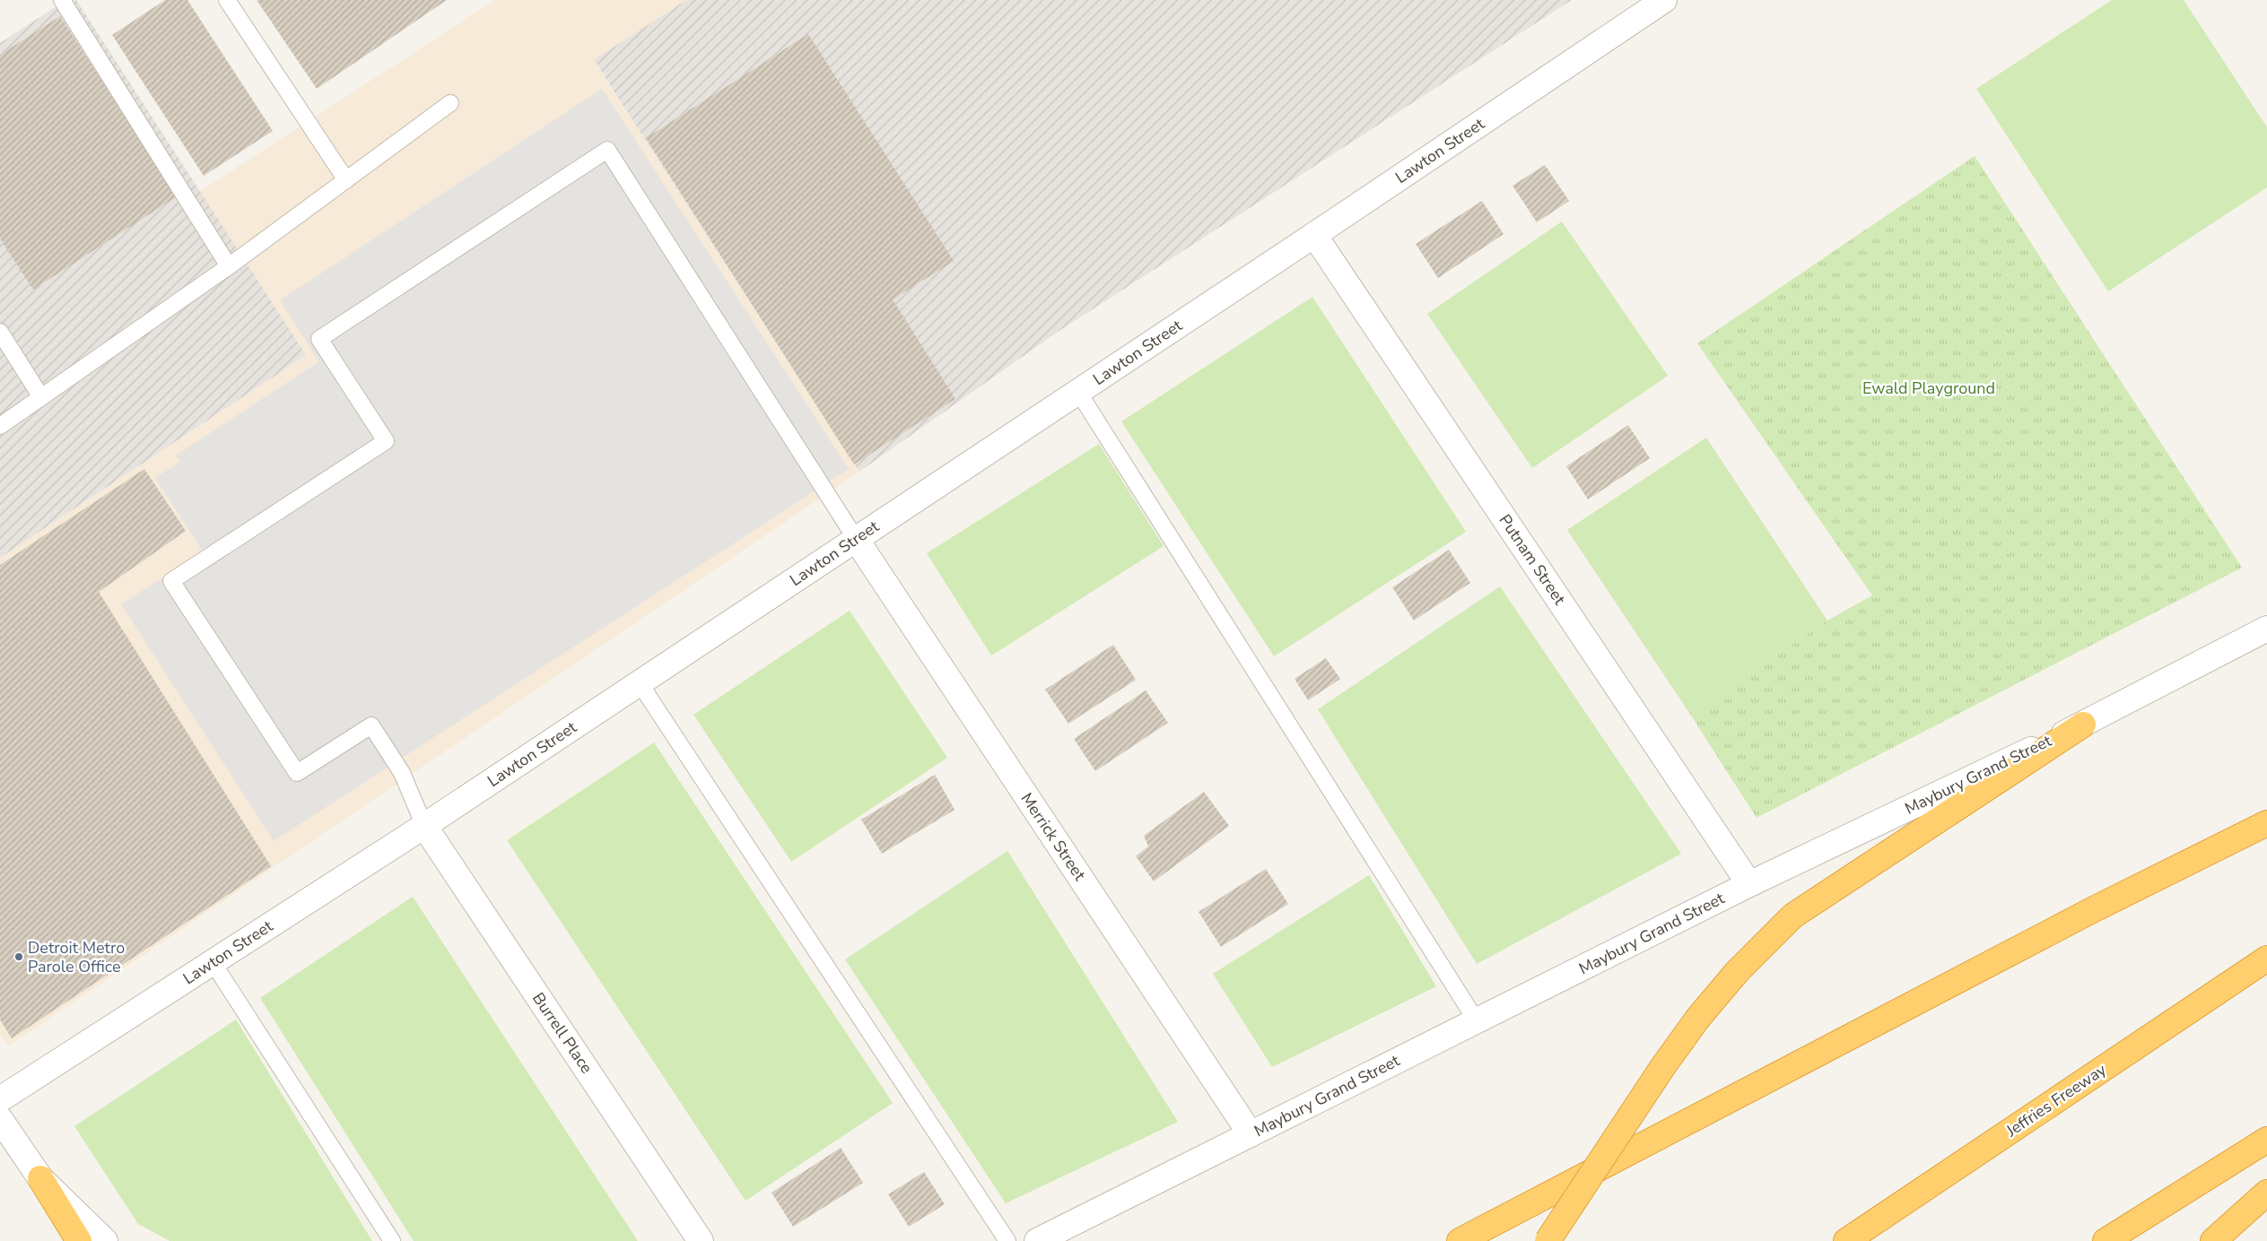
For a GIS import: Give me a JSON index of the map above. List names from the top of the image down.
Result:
{
  "streets": {
    "highway": ["Jeffries Freeway"],
    "street": [
      "Lawton Street",
      "Putnam Street",
      "Maybury Grand Street",
      "Merrick Street",
      "Burrell Place"
    ]
  },
  "crossings": [
    ["Lawton Street", "Putnam Street"],
    ["Lawton Street", "Merrick Street"],
    ["Lawton Street", "Burrell Place"],
    ["Putnam Street", "Maybury Grand Street"],
    ["Maybury Grand Street", "Merrick Street"]
  ],
  "parks": ["Ewald Playground"],
  "places": ["Detroit Metro Parole Office"]
}
